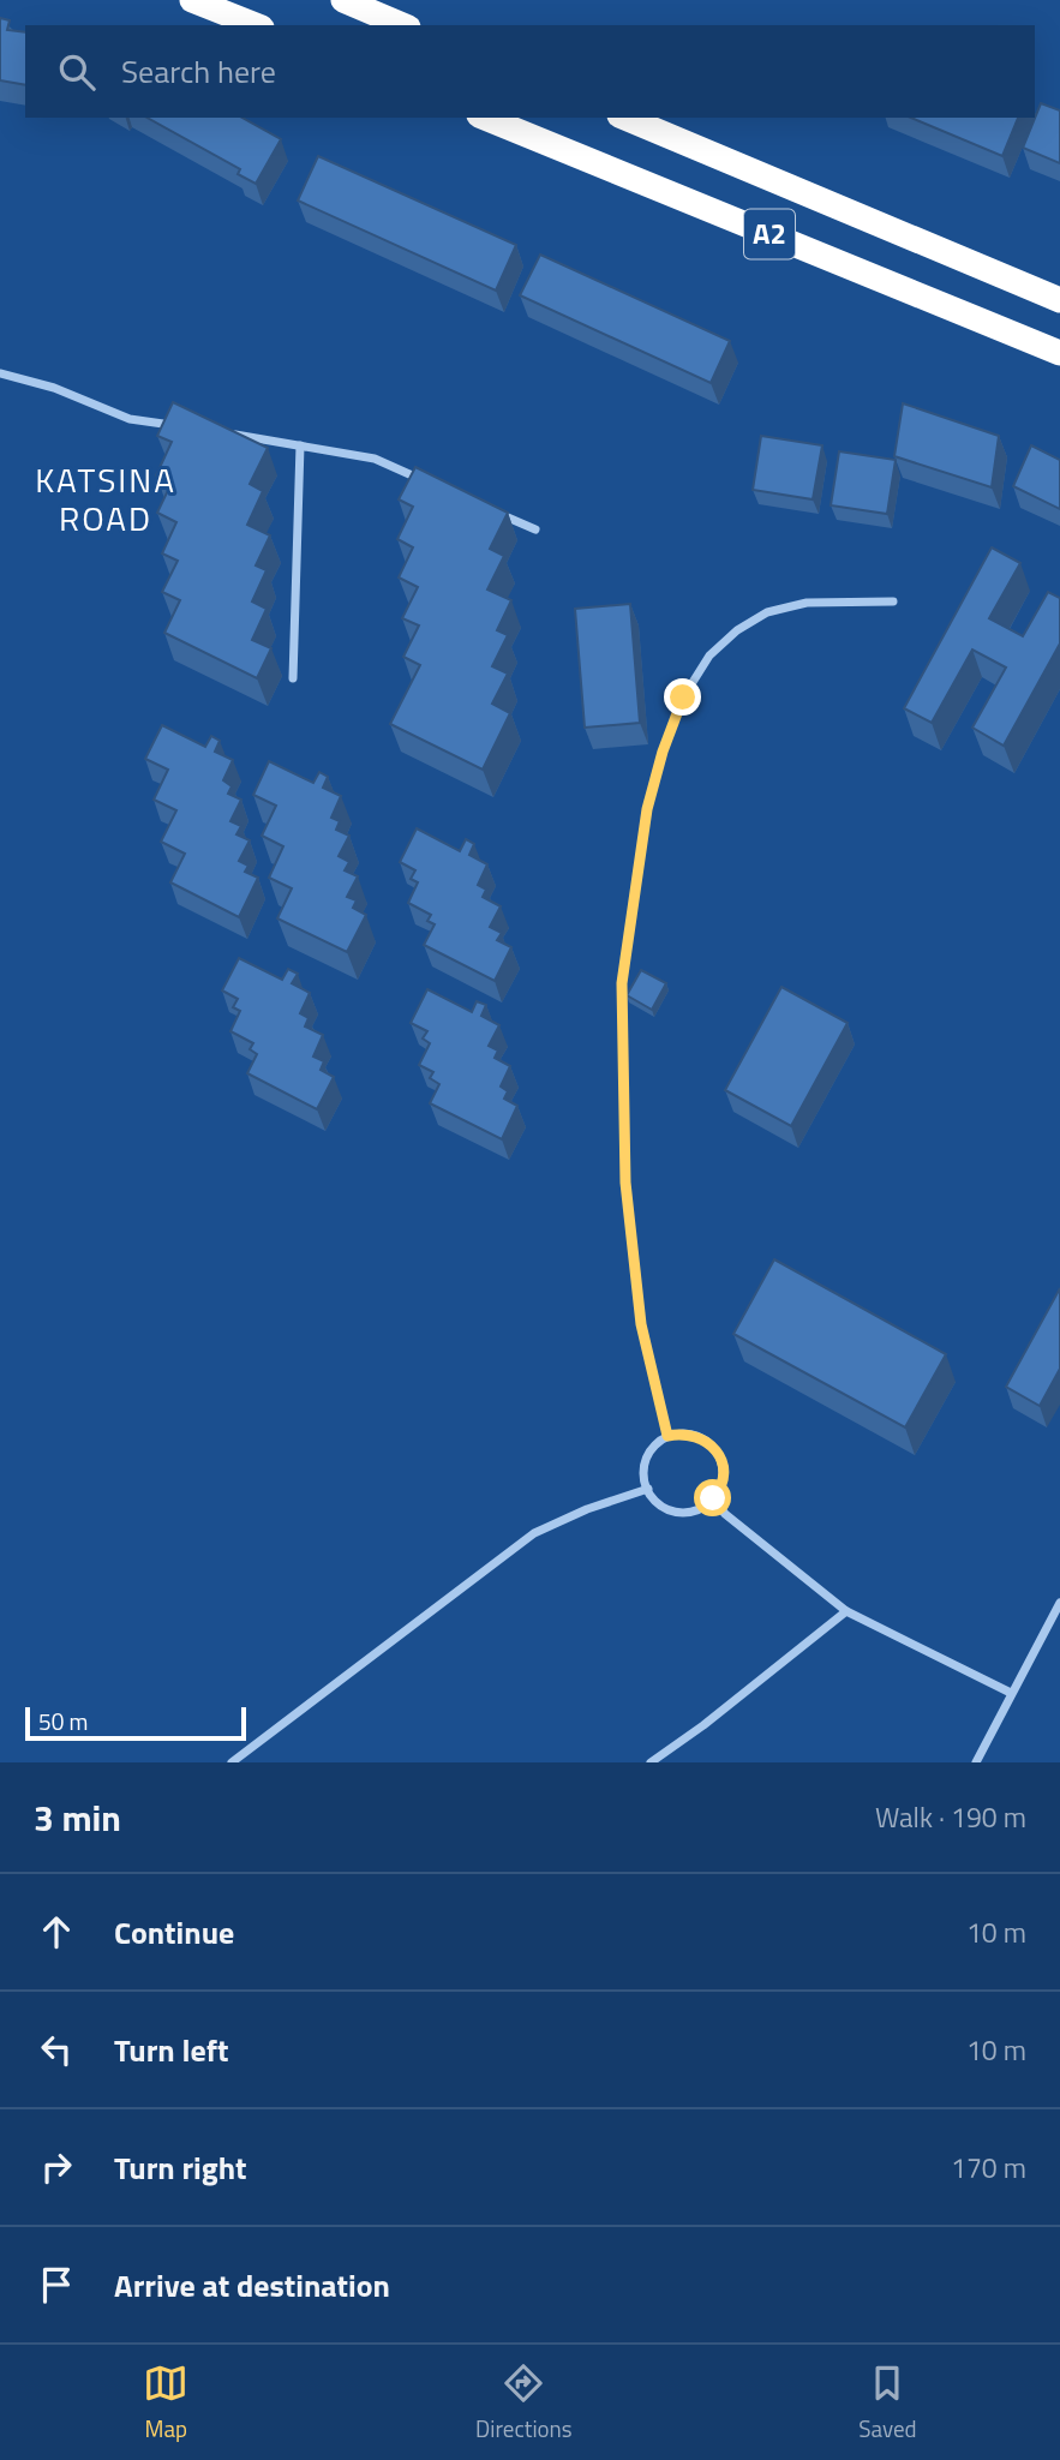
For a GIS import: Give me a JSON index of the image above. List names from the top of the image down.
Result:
{
  "streets": {
    "highway": ["A2"]
  },
  "districts": ["KATSINA ROAD"],
  "scale_bar": "50 m",
  "page": {
    "search": "Search here",
    "scale": "50 m",
    "heading": ["3 min", "Walk · 190 m"],
    "list": [
      ["Continue", "10 m"],
      ["Turn left", "10 m"],
      ["Turn right", "170 m"],
      "Arrive at destination"
    ],
    "nav": ["Map", "Directions", "Saved"]
  }
}
